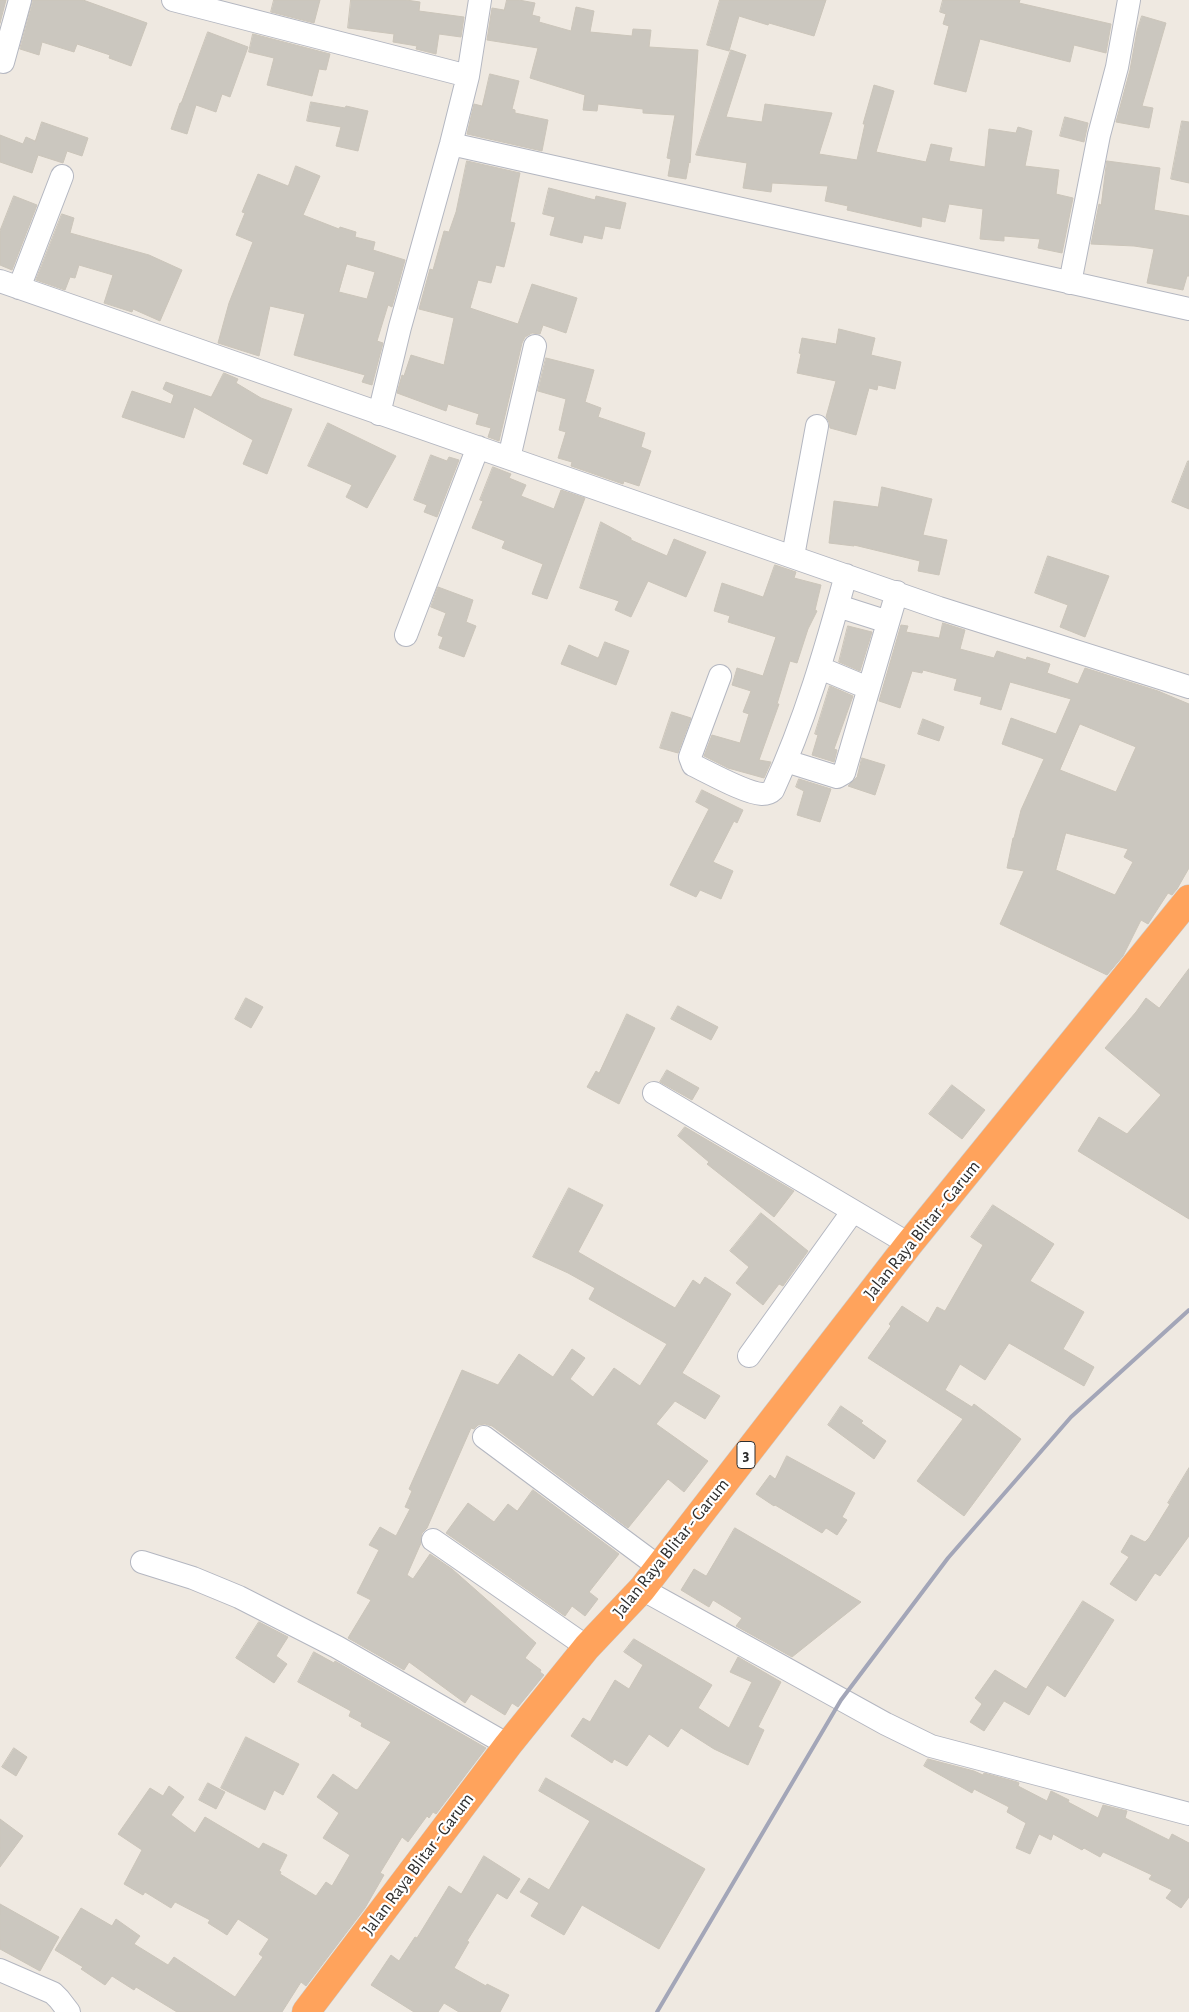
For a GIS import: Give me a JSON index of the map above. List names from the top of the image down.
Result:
{
  "streets": {
    "highway": ["Jalan Raya Blitar - Garum", "3"]
  }
}
